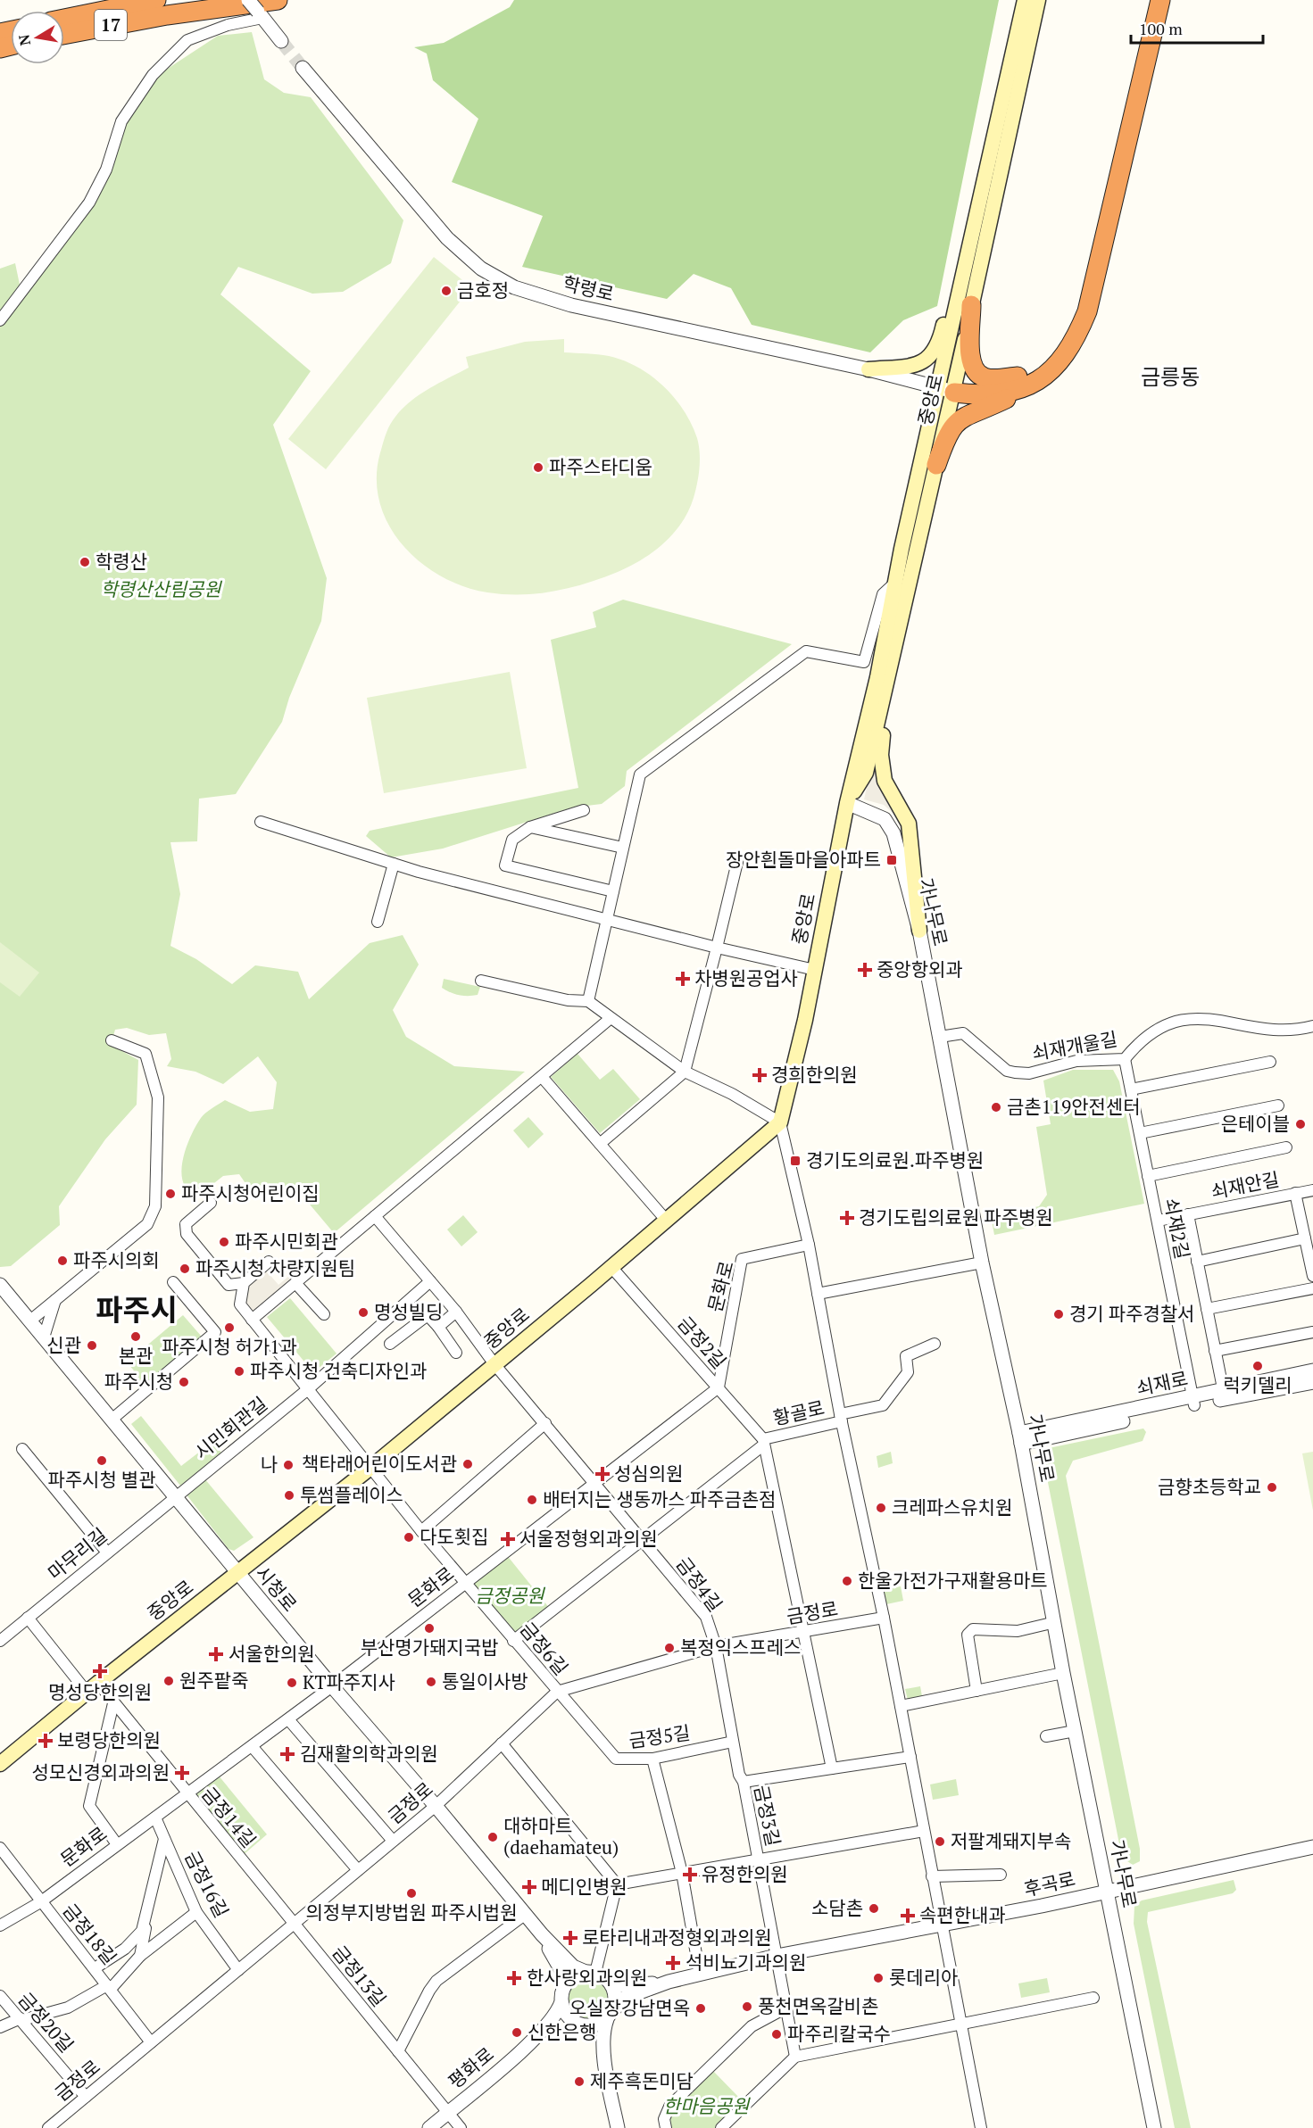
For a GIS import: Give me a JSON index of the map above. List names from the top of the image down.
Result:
{
  "streets": {
    "highway": ["17"],
    "main road": ["중앙로"],
    "street": [
      "학령로",
      "가나무로",
      "쇠재개울길",
      "쇠재안길",
      "쇠재2길",
      "문화로",
      "금정2길",
      "황골로",
      "시민회관길",
      "마무리길",
      "금정4길",
      "시청로",
      "금정로",
      "금정6길",
      "금정5길",
      "금정3길",
      "금정14길",
      "금정16길",
      "후곡로",
      "금정18길",
      "금정13길",
      "금정20길",
      "평화로"
    ]
  },
  "crossings": [
    ["학령로", "중앙로"],
    ["중앙로", "가나무로"],
    ["중앙로", "금정2길"],
    ["중앙로", "금정4길"],
    ["중앙로", "시청로"],
    ["중앙로", "금정6길"],
    ["중앙로", "금정14길"],
    ["가나무로", "쇠재개울길"],
    ["가나무로", "후곡로"],
    ["쇠재개울길", "쇠재2길"],
    ["쇠재안길", "쇠재2길"],
    ["문화로", "금정2길"],
    ["문화로", "금정4길"],
    ["문화로", "시청로"],
    ["문화로", "금정6길"],
    ["문화로", "금정14길"],
    ["문화로", "금정16길"],
    ["문화로", "금정18길"],
    ["금정2길", "황골로"],
    ["금정2길", "금정로"],
    ["시민회관길", "마무리길"],
    ["시민회관길", "금정4길"],
    ["시민회관길", "시청로"],
    ["시민회관길", "금정6길"],
    ["마무리길", "시청로"],
    ["마무리길", "금정14길"],
    ["금정4길", "금정로"],
    ["금정4길", "금정3길"],
    ["시청로", "금정로"],
    ["금정로", "금정6길"],
    ["금정로", "금정5길"],
    ["금정로", "금정3길"],
    ["금정로", "금정14길"],
    ["금정로", "금정16길"],
    ["금정로", "금정18길"],
    ["금정로", "금정13길"],
    ["금정로", "금정20길"],
    ["금정6길", "금정5길"],
    ["금정5길", "금정3길"],
    ["금정3길", "후곡로"],
    ["금정14길", "금정13길"],
    ["금정16길", "금정18길"],
    ["금정13길", "평화로"]
  ],
  "districts": ["금릉동", "파주시"],
  "parks": ["학령산산림공원", "금정공원", "한마음공원"],
  "places": {
    "other": [
      "금호정",
      "파주스타디움",
      "학령산",
      "금촌119안전센터",
      "은테이블",
      "파주시청어린이집",
      "파주시민회관",
      "파주시의회",
      "파주시청 차량지원팀",
      "명성빌딩",
      "경기 파주경찰서",
      "파주시청 허가1과",
      "본관",
      "신관",
      "럭키델리",
      "파주시청 건축디자인과",
      "파주시청",
      "파주시청 별관",
      "책타래어린이도서관",
      "나",
      "금향초등학교",
      "투썸플레이스",
      "배터지는 생동까스 파주금촌점",
      "크레파스유치원",
      "다도횟집",
      "한울가전가구재활용마트",
      "부산명가돼지국밥",
      "복정익스프레스",
      "원주팥죽",
      "통일이사방",
      "KT파주지사",
      "대하마트 (daehamateu)",
      "저팔계돼지부속",
      "의정부지방법원 파주시법원",
      "소담촌",
      "롯데리아",
      "풍천면옥갈비촌",
      "오실장강남면옥",
      "신한은행",
      "파주리칼국수",
      "제주흑돈미담"
    ],
    "transit": ["장안흰돌마을아파트", "경기도의료원.파주병원"],
    "health": [
      "중앙항외과",
      "차병원공업사",
      "경희한의원",
      "경기도립의료원 파주병원",
      "성심의원",
      "서울정형외과의원",
      "서울한의원",
      "명성당한의원",
      "보령당한의원",
      "김재활의학과의원",
      "성모신경외과의원",
      "유정한의원",
      "메디인병원",
      "속편한내과",
      "로타리내과정형외과의원",
      "석비뇨기과의원",
      "한사랑외과의원"
    ]
  },
  "scale_bar": "100 m",
  "north": "left"
}
